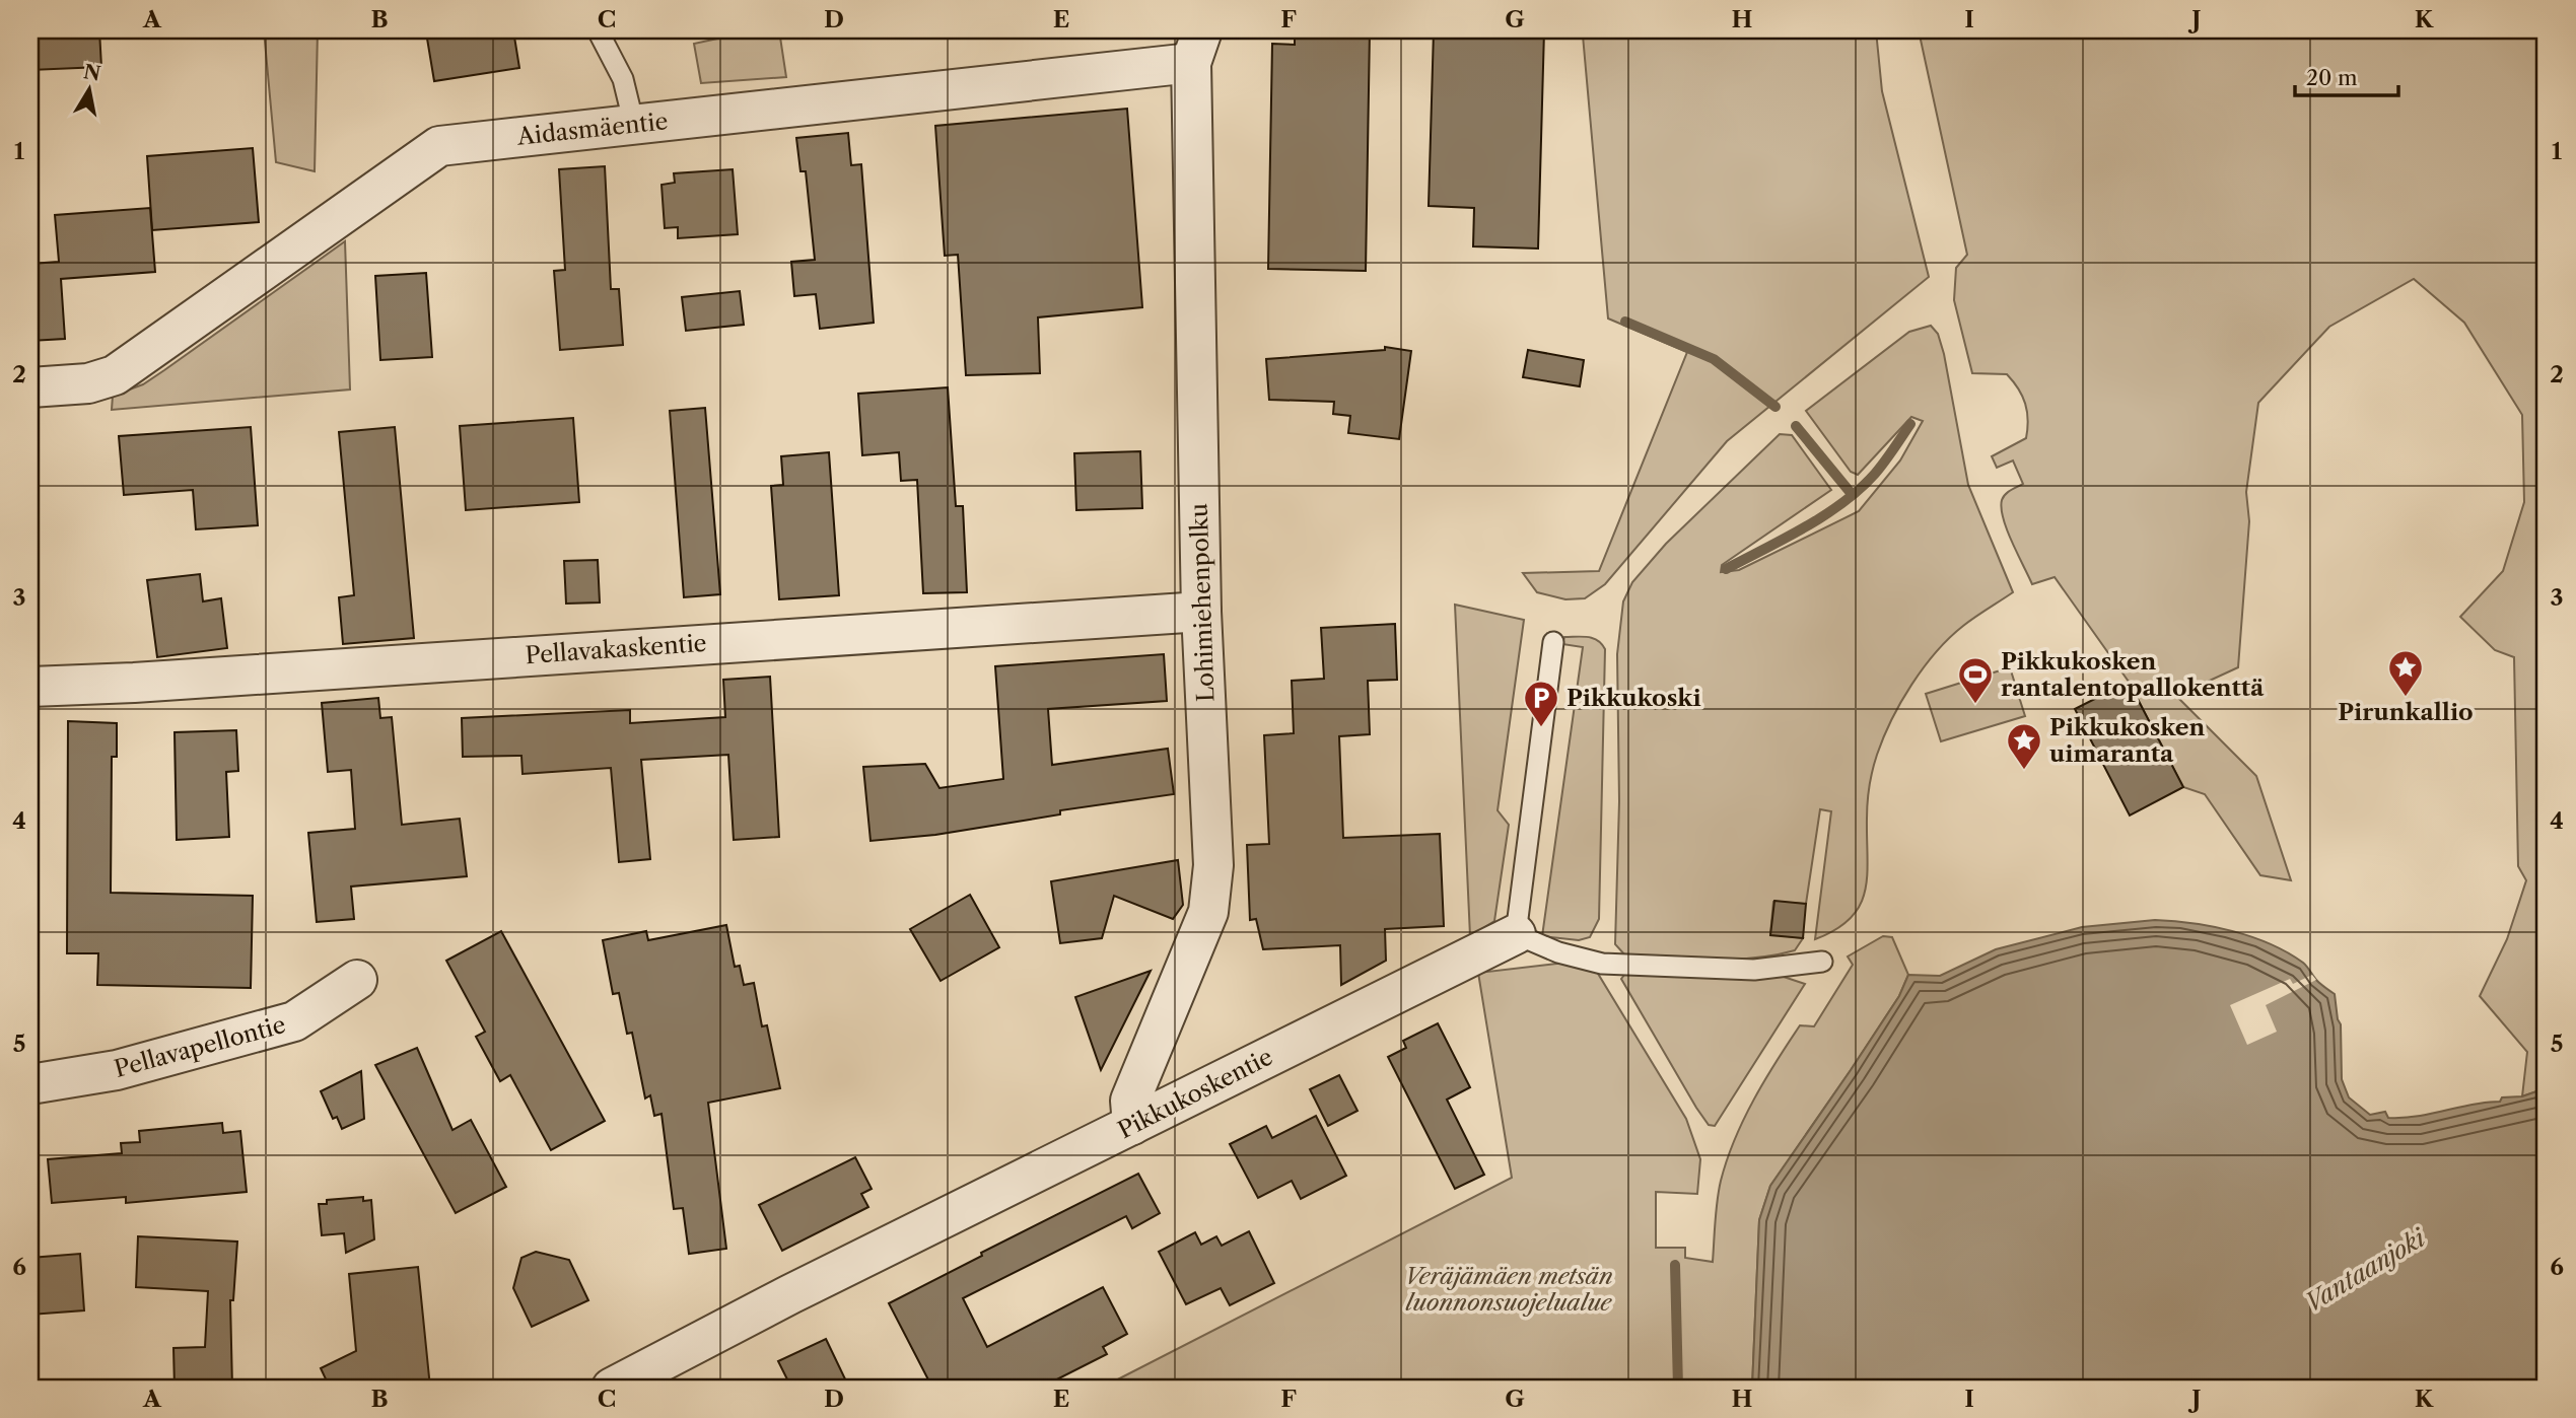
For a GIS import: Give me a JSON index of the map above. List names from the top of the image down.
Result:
{
  "streets": {
    "street": [
      "Aidasmäentie",
      "Lohimiehenpolku",
      "Pellavakaskentie",
      "Pellavapellontie",
      "Pikkukoskentie"
    ]
  },
  "crossings": [
    ["Aidasmäentie", "Lohimiehenpolku"],
    ["Lohimiehenpolku", "Pellavakaskentie"],
    ["Lohimiehenpolku", "Pikkukoskentie"]
  ],
  "water": ["Vantaanjoki"],
  "parks": ["Veräjämäen metsän luonnonsuojelualue"],
  "places": {
    "place": ["Pirunkallio", "Pikkukosken uimaranta"],
    "sports": ["Pikkukosken rantalentopallokenttä"],
    "parking": ["Pikkukoski"]
  },
  "scale_bar": "20 m",
  "north": "top",
  "grid": {
    "columns": [
      "A",
      "B",
      "C",
      "D",
      "E",
      "F",
      "G",
      "H",
      "I",
      "J",
      "K"
    ],
    "rows": [
      "1",
      "2",
      "3",
      "4",
      "5",
      "6"
    ]
  }
}
